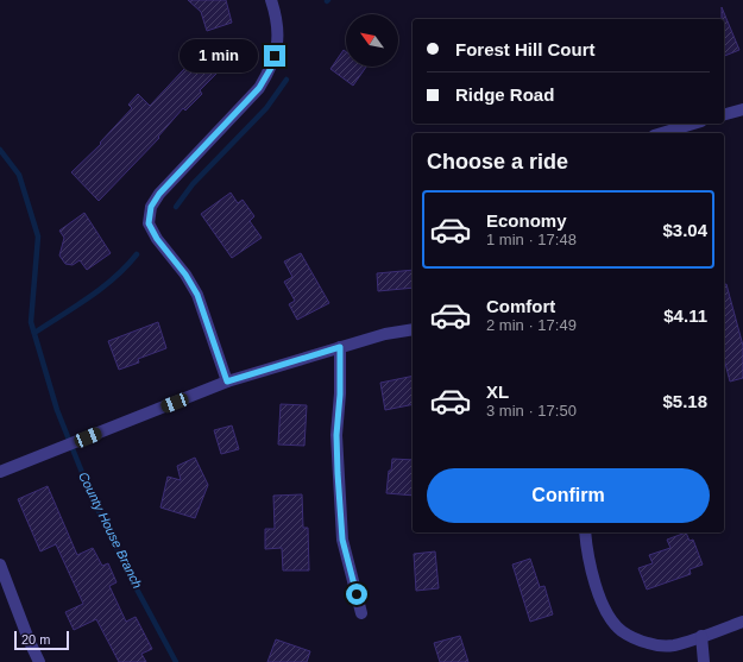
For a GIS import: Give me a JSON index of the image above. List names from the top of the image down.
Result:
{
  "water": ["County House Branch"],
  "scale_bar": "20 m",
  "north": "top left",
  "page": {
    "banner": ["Forest Hill Court", "Ridge Road"],
    "bubble": "1 min",
    "heading": "Choose a ride",
    "list": [
      {
        "name": "Economy",
        "note": "1 min · 17:48",
        "value": "$3.04"
      },
      {
        "name": "Comfort",
        "note": "2 min · 17:49",
        "value": "$4.11"
      },
      {
        "name": "XL",
        "note": "3 min · 17:50",
        "value": "$5.18"
      }
    ],
    "buttons": "Confirm",
    "scale": "20 m"
  }
}
